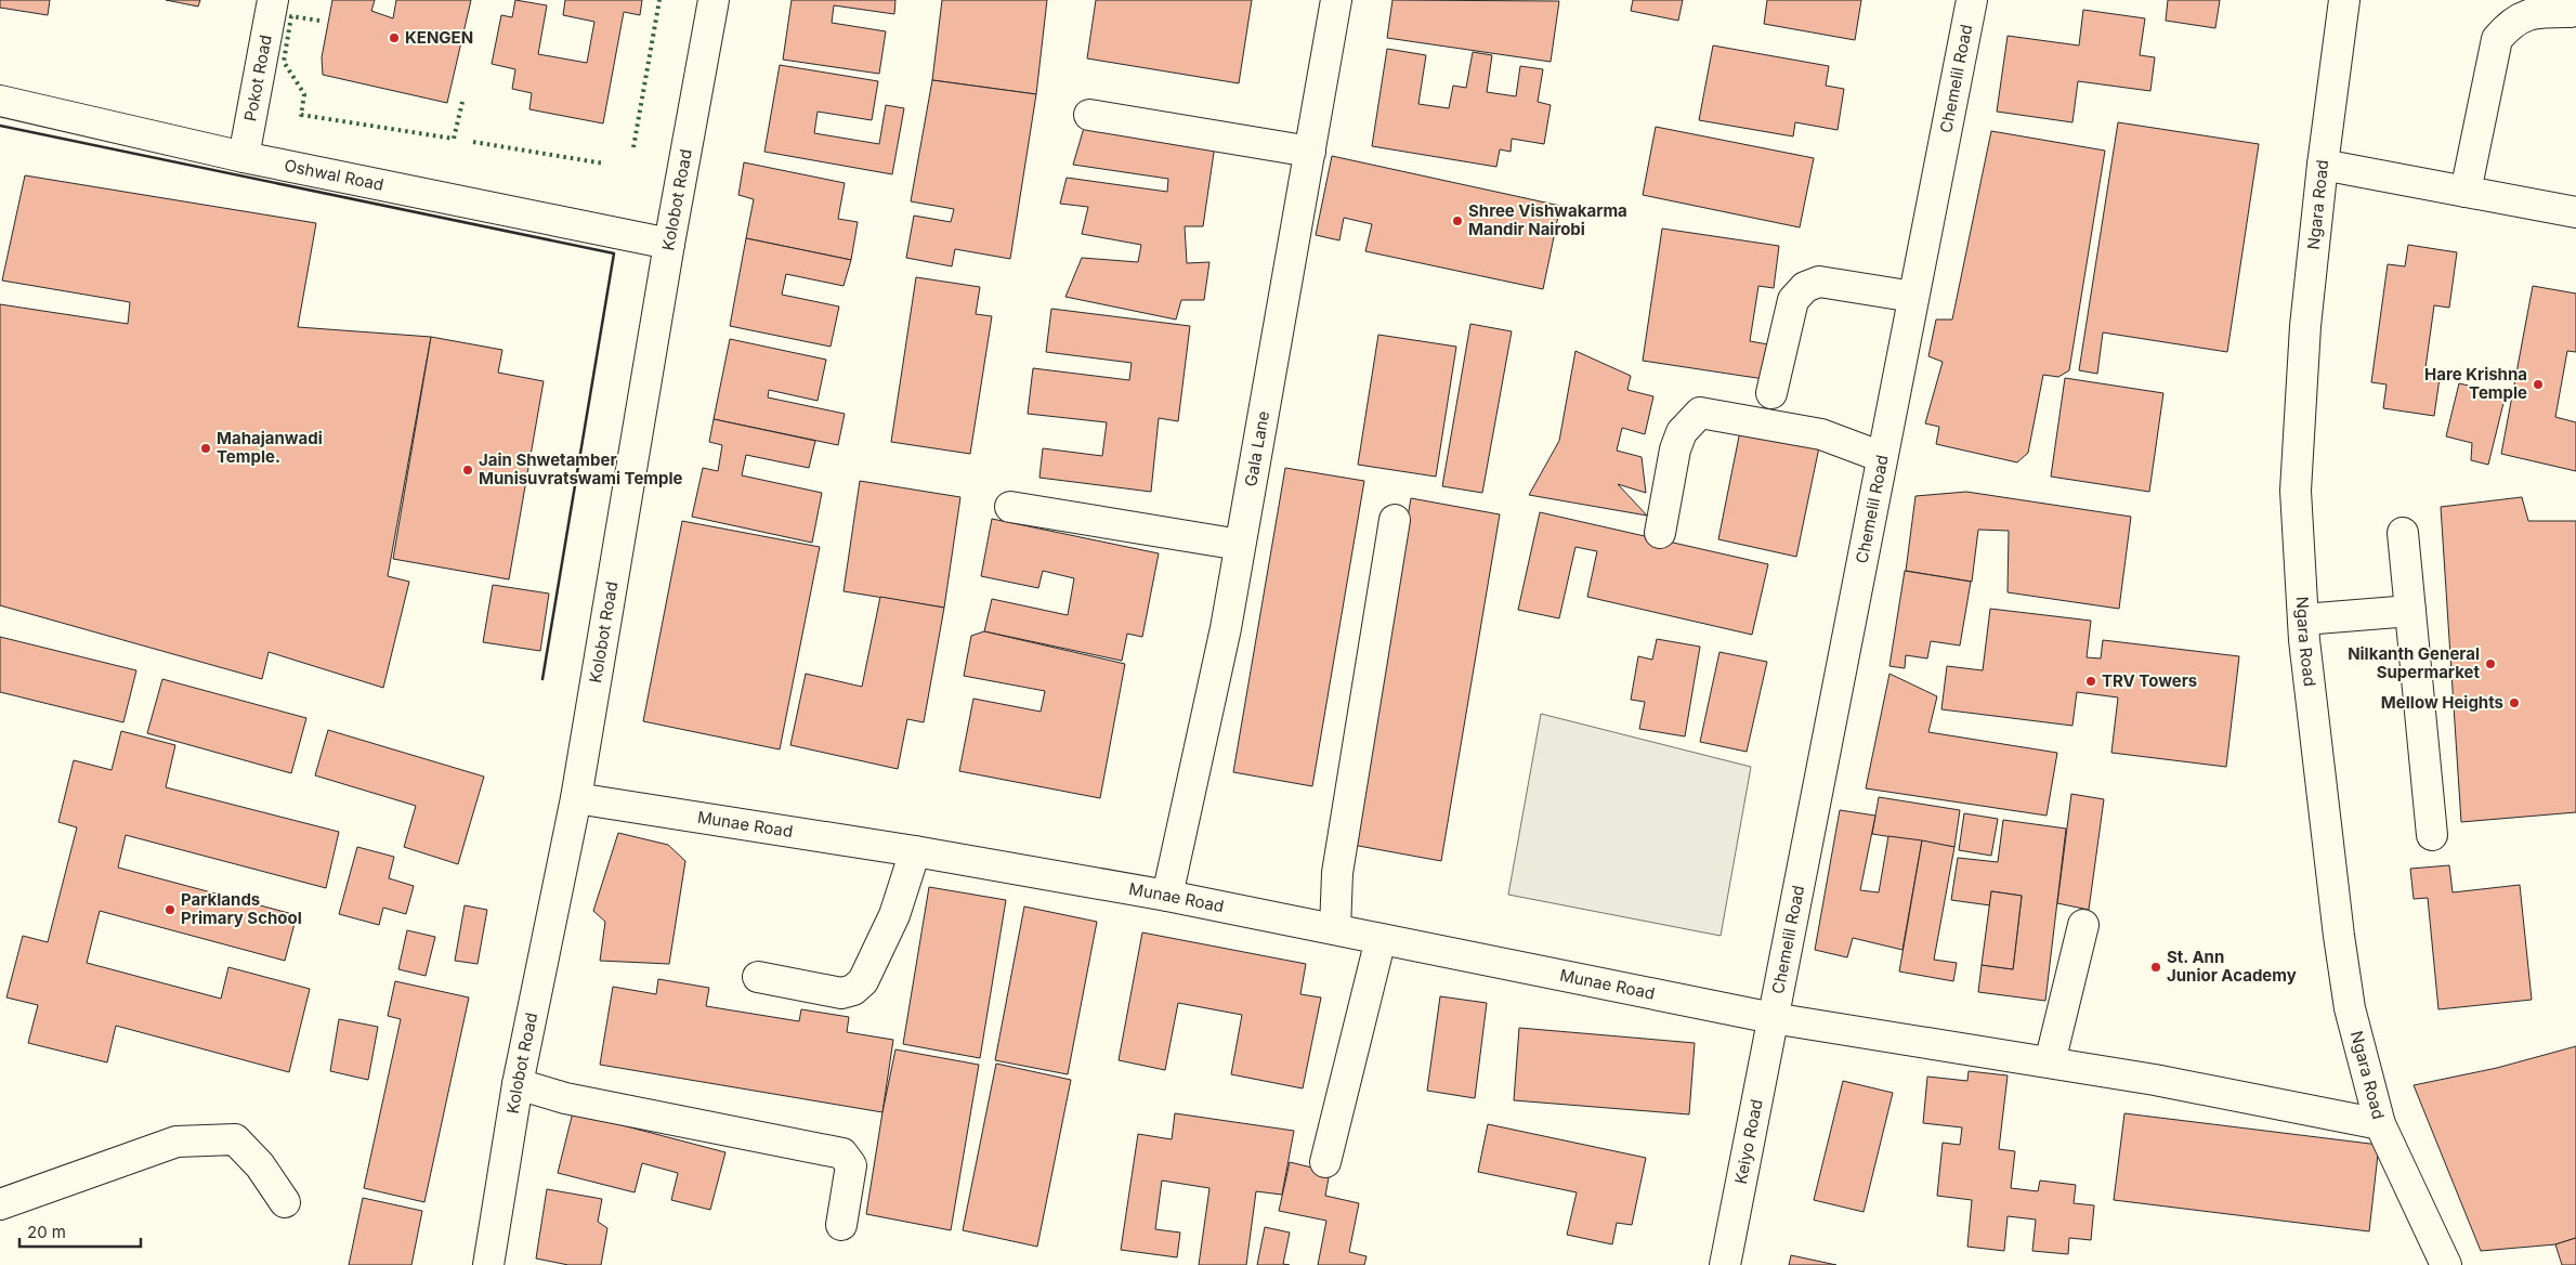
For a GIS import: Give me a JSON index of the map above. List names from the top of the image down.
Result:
{
  "streets": {
    "street": [
      "Chemelil Road",
      "Pokot Road",
      "Oshwal Road",
      "Kolobot Road",
      "Ngara Road",
      "Gala Lane",
      "Munae Road",
      "Keiyo Road"
    ]
  },
  "crossings": [
    ["Chemelil Road", "Munae Road"],
    ["Chemelil Road", "Keiyo Road"],
    ["Pokot Road", "Oshwal Road"],
    ["Oshwal Road", "Kolobot Road"],
    ["Kolobot Road", "Munae Road"],
    ["Ngara Road", "Munae Road"],
    ["Gala Lane", "Munae Road"],
    ["Munae Road", "Keiyo Road"]
  ],
  "places": [
    "KENGEN",
    "Shree Vishwakarma Mandir Nairobi",
    "Hare Krishna Temple",
    "Mahajanwadi Temple.",
    "Jain Shwetamber Munisuvratswami Temple",
    "Nilkanth General Supermarket",
    "TRV Towers",
    "Mellow Heights",
    "Parklands Primary School",
    "St. Ann Junior Academy"
  ],
  "scale_bar": "20 m"
}
